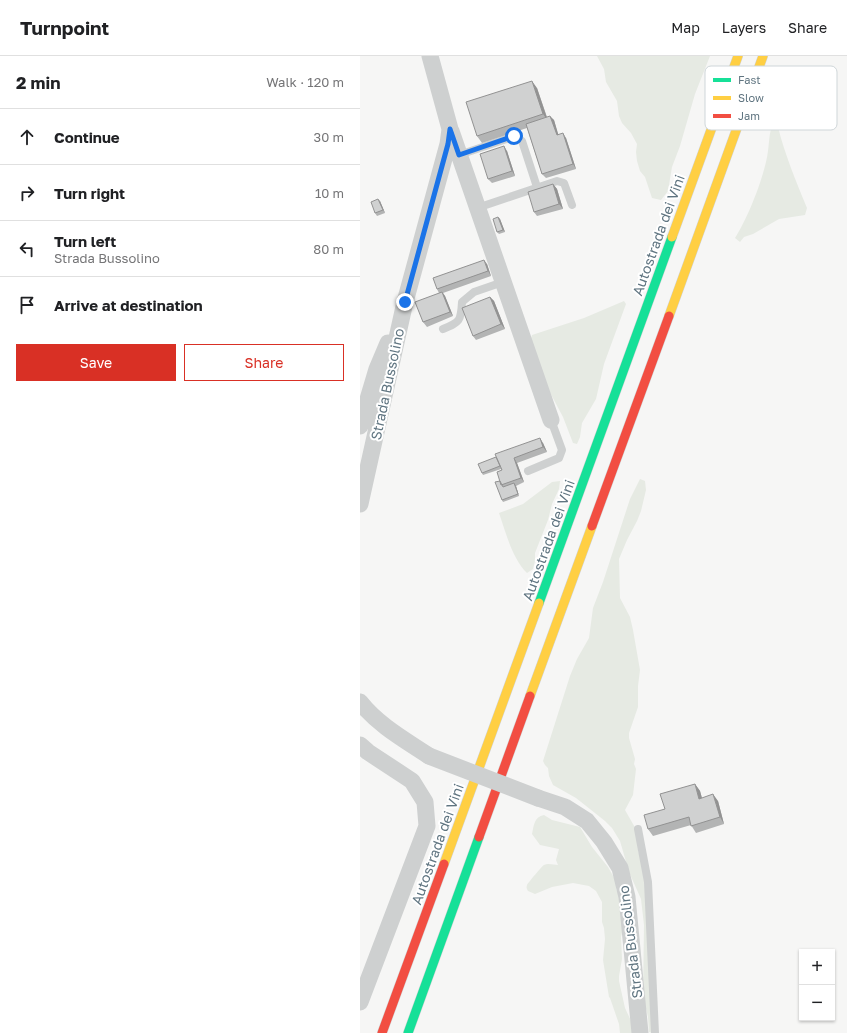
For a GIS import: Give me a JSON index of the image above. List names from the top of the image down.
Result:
{
  "streets": {
    "highway": ["Autostrada dei Vini"],
    "street": ["Strada Bussolino"]
  },
  "legend": ["Fast", "Slow", "Jam"],
  "page": {
    "header": "Turnpoint",
    "nav": ["Map", "Layers", "Share"],
    "heading": ["2 min", "Walk · 120 m"],
    "list": [
      ["Continue", "30 m"],
      ["Turn right", "10 m"],
      ["Turn left", "Strada Bussolino", "80 m"],
      "Arrive at destination"
    ],
    "buttons": ["Save", "Share"],
    "map_buttons": ["+", "−"]
  }
}
